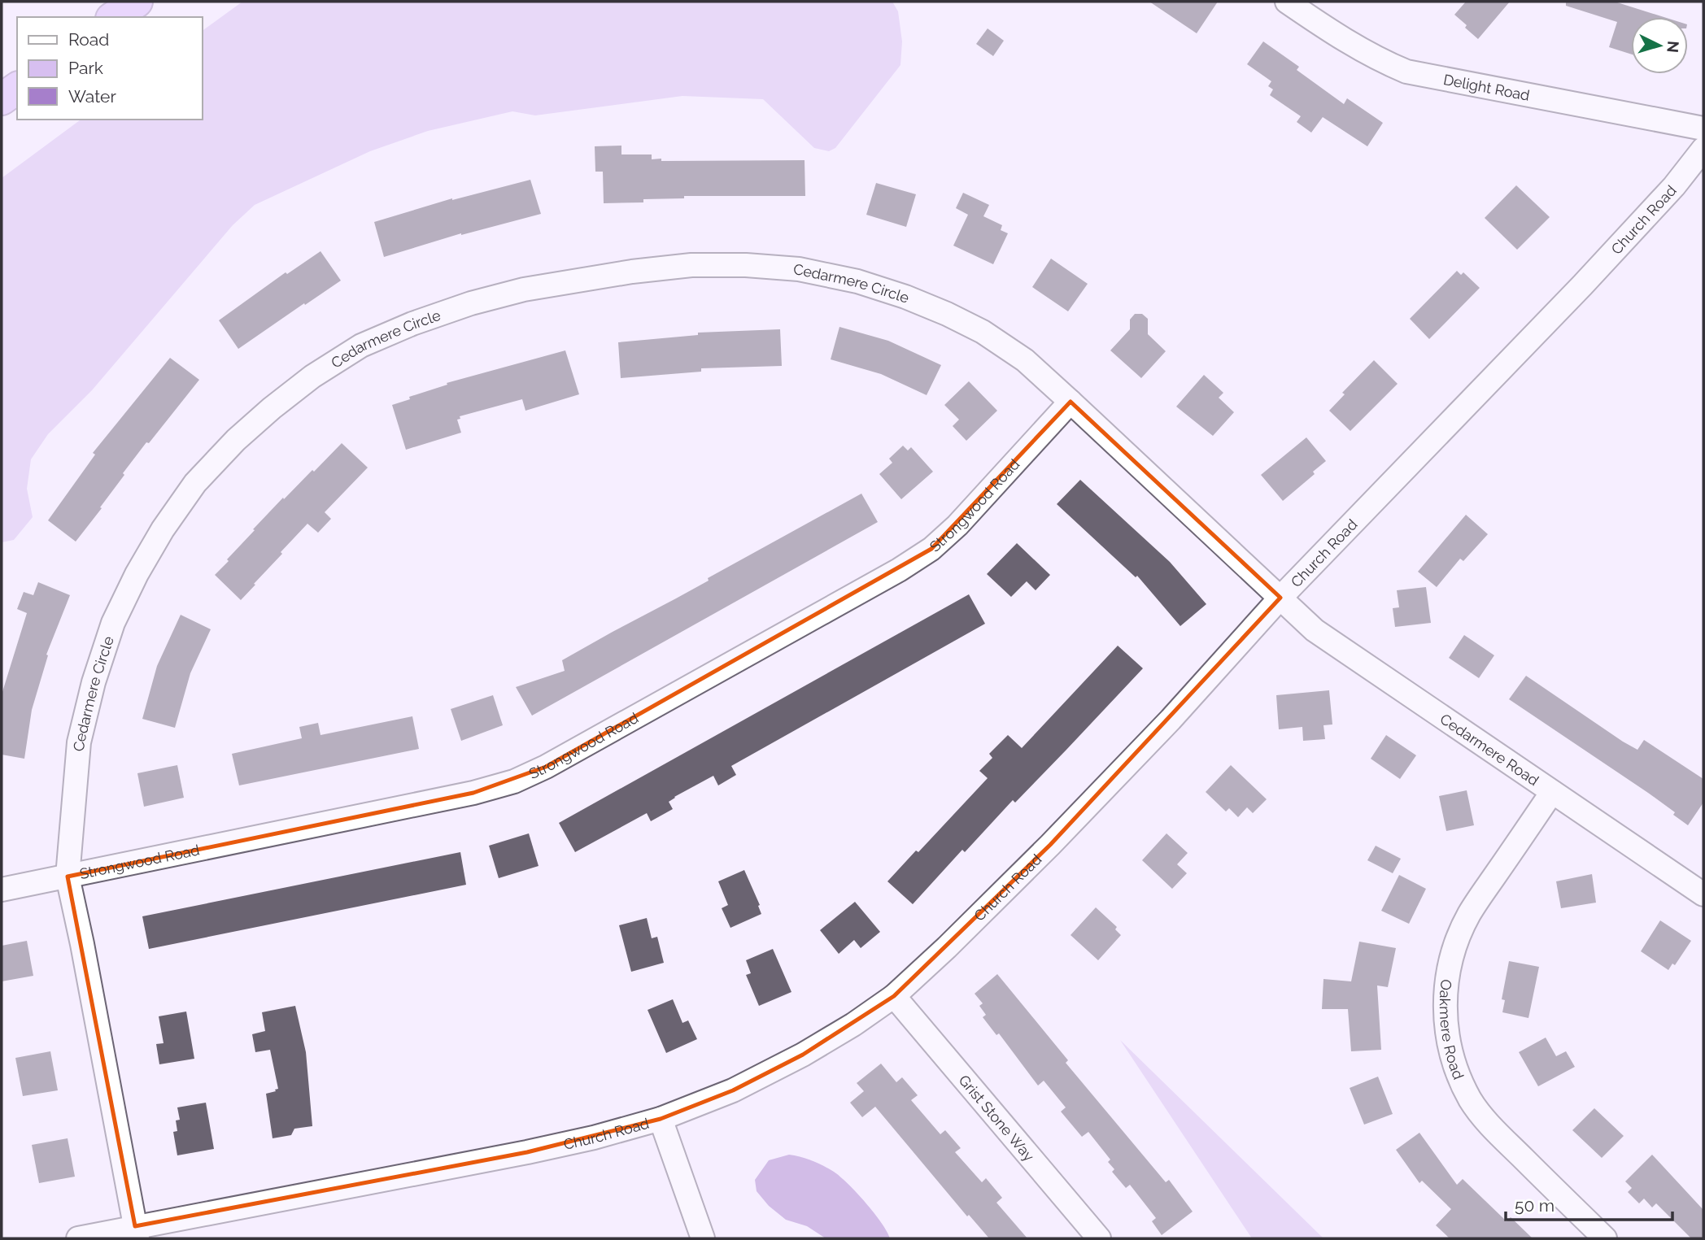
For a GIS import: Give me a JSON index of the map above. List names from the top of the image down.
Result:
{
  "streets": {
    "street": [
      "Delight Road",
      "Church Road",
      "Cedarmere Circle",
      "Strongwood Road",
      "Cedarmere Road",
      "Oakmere Road",
      "Grist Stone Way"
    ]
  },
  "crossings": [
    ["Church Road", "Cedarmere Circle"],
    ["Church Road", "Cedarmere Road"],
    ["Church Road", "Grist Stone Way"],
    ["Cedarmere Circle", "Strongwood Road"],
    ["Cedarmere Circle", "Cedarmere Road"],
    ["Cedarmere Road", "Oakmere Road"]
  ],
  "legend": ["Road", "Park", "Water"],
  "scale_bar": "50 m",
  "north": "right"
}
